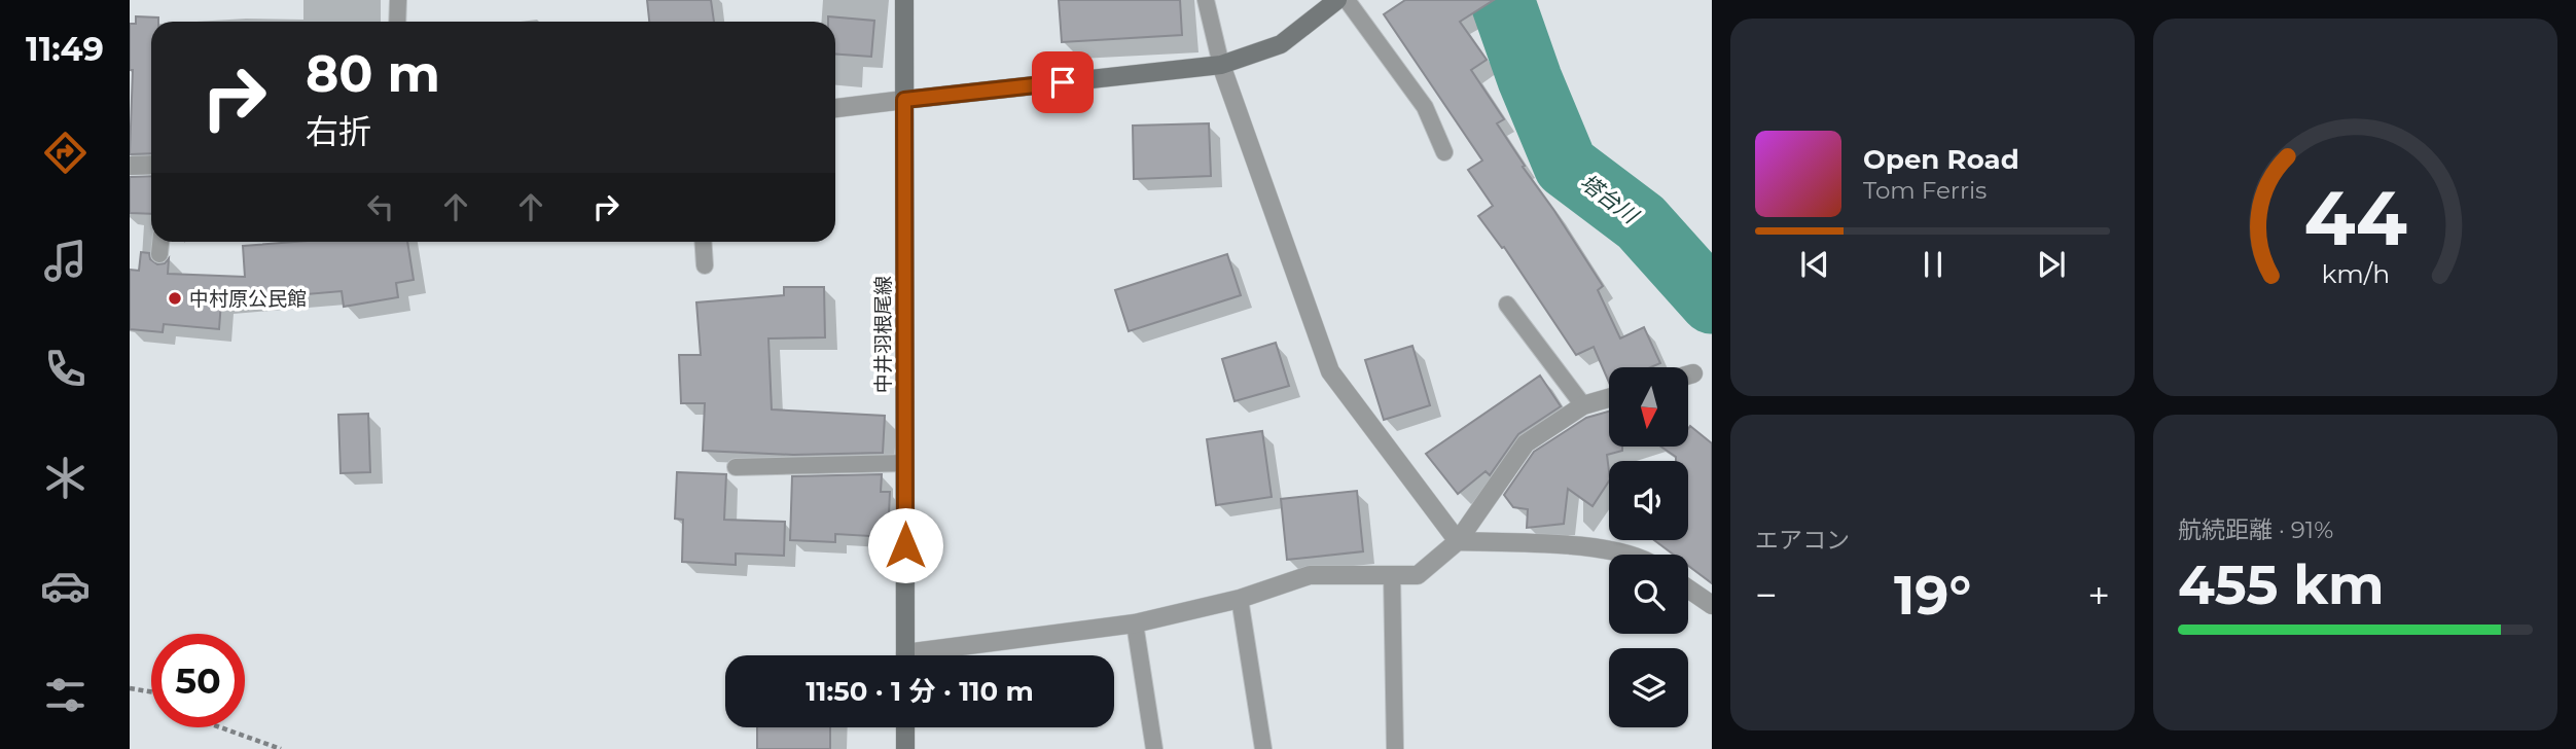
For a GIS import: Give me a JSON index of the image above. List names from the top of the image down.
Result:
{
  "streets": {
    "main road": ["中井羽根尾線"]
  },
  "water": ["塔台川"],
  "places": ["中村原公民館"],
  "north": "bottom",
  "page": {
    "tabs": "11:49",
    "turn": ["80 m", "右折"],
    "song": ["Open Road", "Tom Ferris"],
    "tile": [
      "エアコン",
      ["航続距離 · 91%", "455 km"]
    ],
    "heat": ["−", "19°", "+"],
    "limit": "50",
    "trip": "11:50 · 1 分 · 110 m",
    "gauge": ["44", "km/h"]
  }
}
